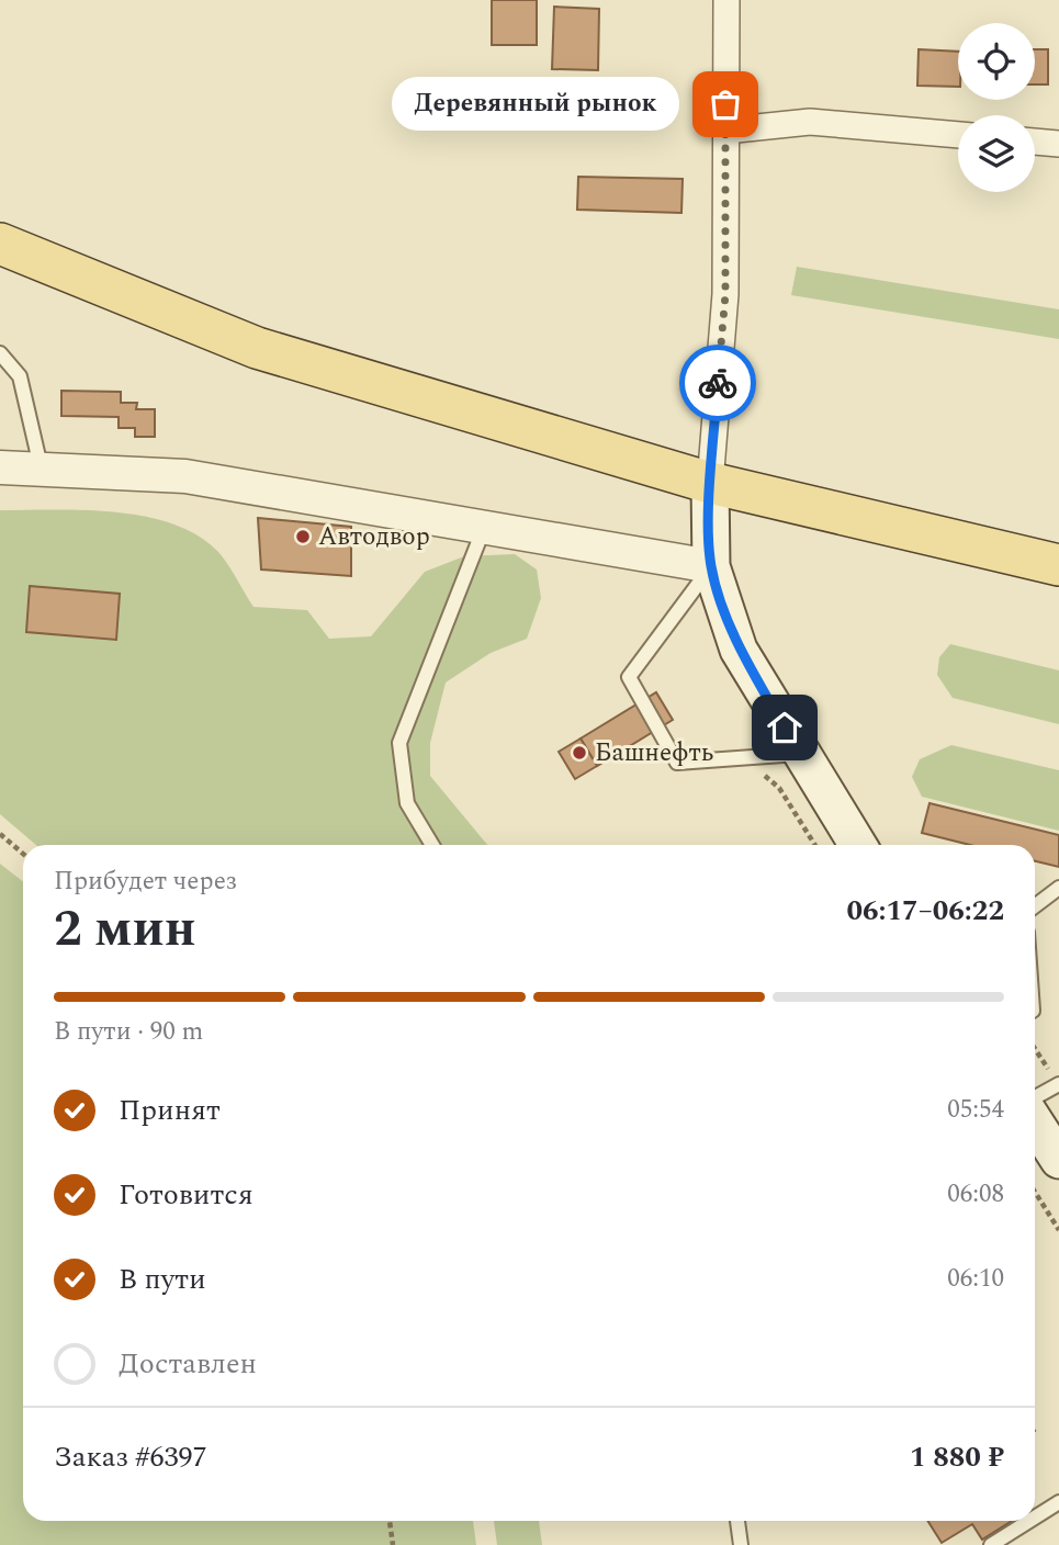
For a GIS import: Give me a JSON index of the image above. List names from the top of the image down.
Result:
{
  "places": ["Деревянный рынок", "Автодвор", "Башнефть"],
  "page": {
    "bubble": "Деревянный рынок",
    "heading": ["2 мин", "Прибудет через", "06:17–06:22"],
    "panel": ["Заказ #6397", "1 880 ₽"],
    "bar": "В пути · 90 m",
    "list": [
      ["Принят", "05:54"],
      ["Готовится", "06:08"],
      ["В пути", "06:10"],
      "Доставлен"
    ]
  }
}
